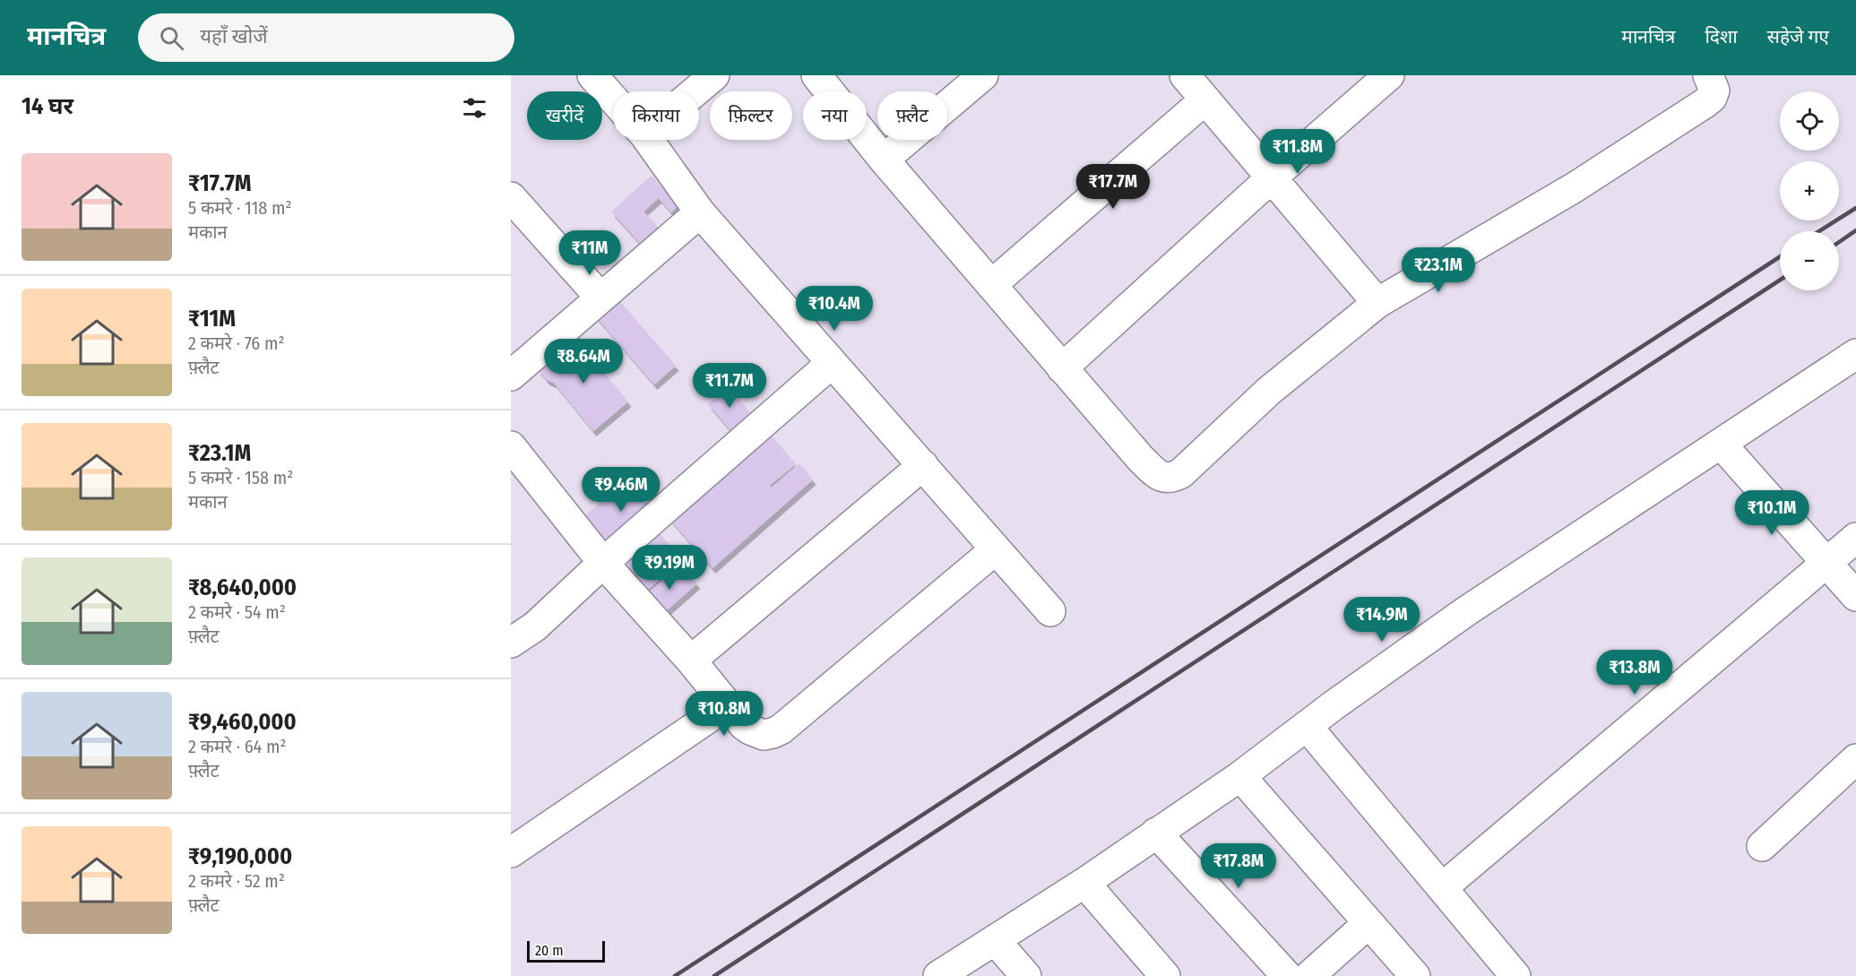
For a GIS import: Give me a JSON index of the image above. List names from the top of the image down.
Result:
{
  "scale_bar": "20 m",
  "page": {
    "header": "मानचित्र",
    "search": "यहाँ खोजें",
    "nav": ["मानचित्र", "दिशा", "सहेजे गए"],
    "heading": "14 घर",
    "map_buttons": ["+", "−"],
    "chip": [
      "खरीदें",
      "किराया",
      "फ़िल्टर",
      "नया",
      "फ़्लैट"
    ],
    "price": [
      "₹11.8M",
      "₹17.7M",
      "₹11M",
      "₹23.1M",
      "₹10.4M",
      "₹8.64M",
      "₹11.7M",
      "₹9.46M",
      "₹10.1M",
      "₹9.19M",
      "₹14.9M",
      "₹13.8M",
      "₹10.8M",
      "₹17.8M"
    ],
    "list": [
      {
        "name": "₹17.7M",
        "note": "5 कमरे · 118 m² · मकान"
      },
      {
        "name": "₹11M",
        "note": "2 कमरे · 76 m² · फ़्लैट"
      },
      {
        "name": "₹23.1M",
        "note": "5 कमरे · 158 m² · मकान"
      },
      {
        "name": "₹8,640,000",
        "note": "2 कमरे · 54 m² · फ़्लैट"
      },
      {
        "name": "₹9,460,000",
        "note": "2 कमरे · 64 m² · फ़्लैट"
      },
      {
        "name": "₹9,190,000",
        "note": "2 कमरे · 52 m² · फ़्लैट"
      }
    ],
    "scale": "20 m"
  }
}
